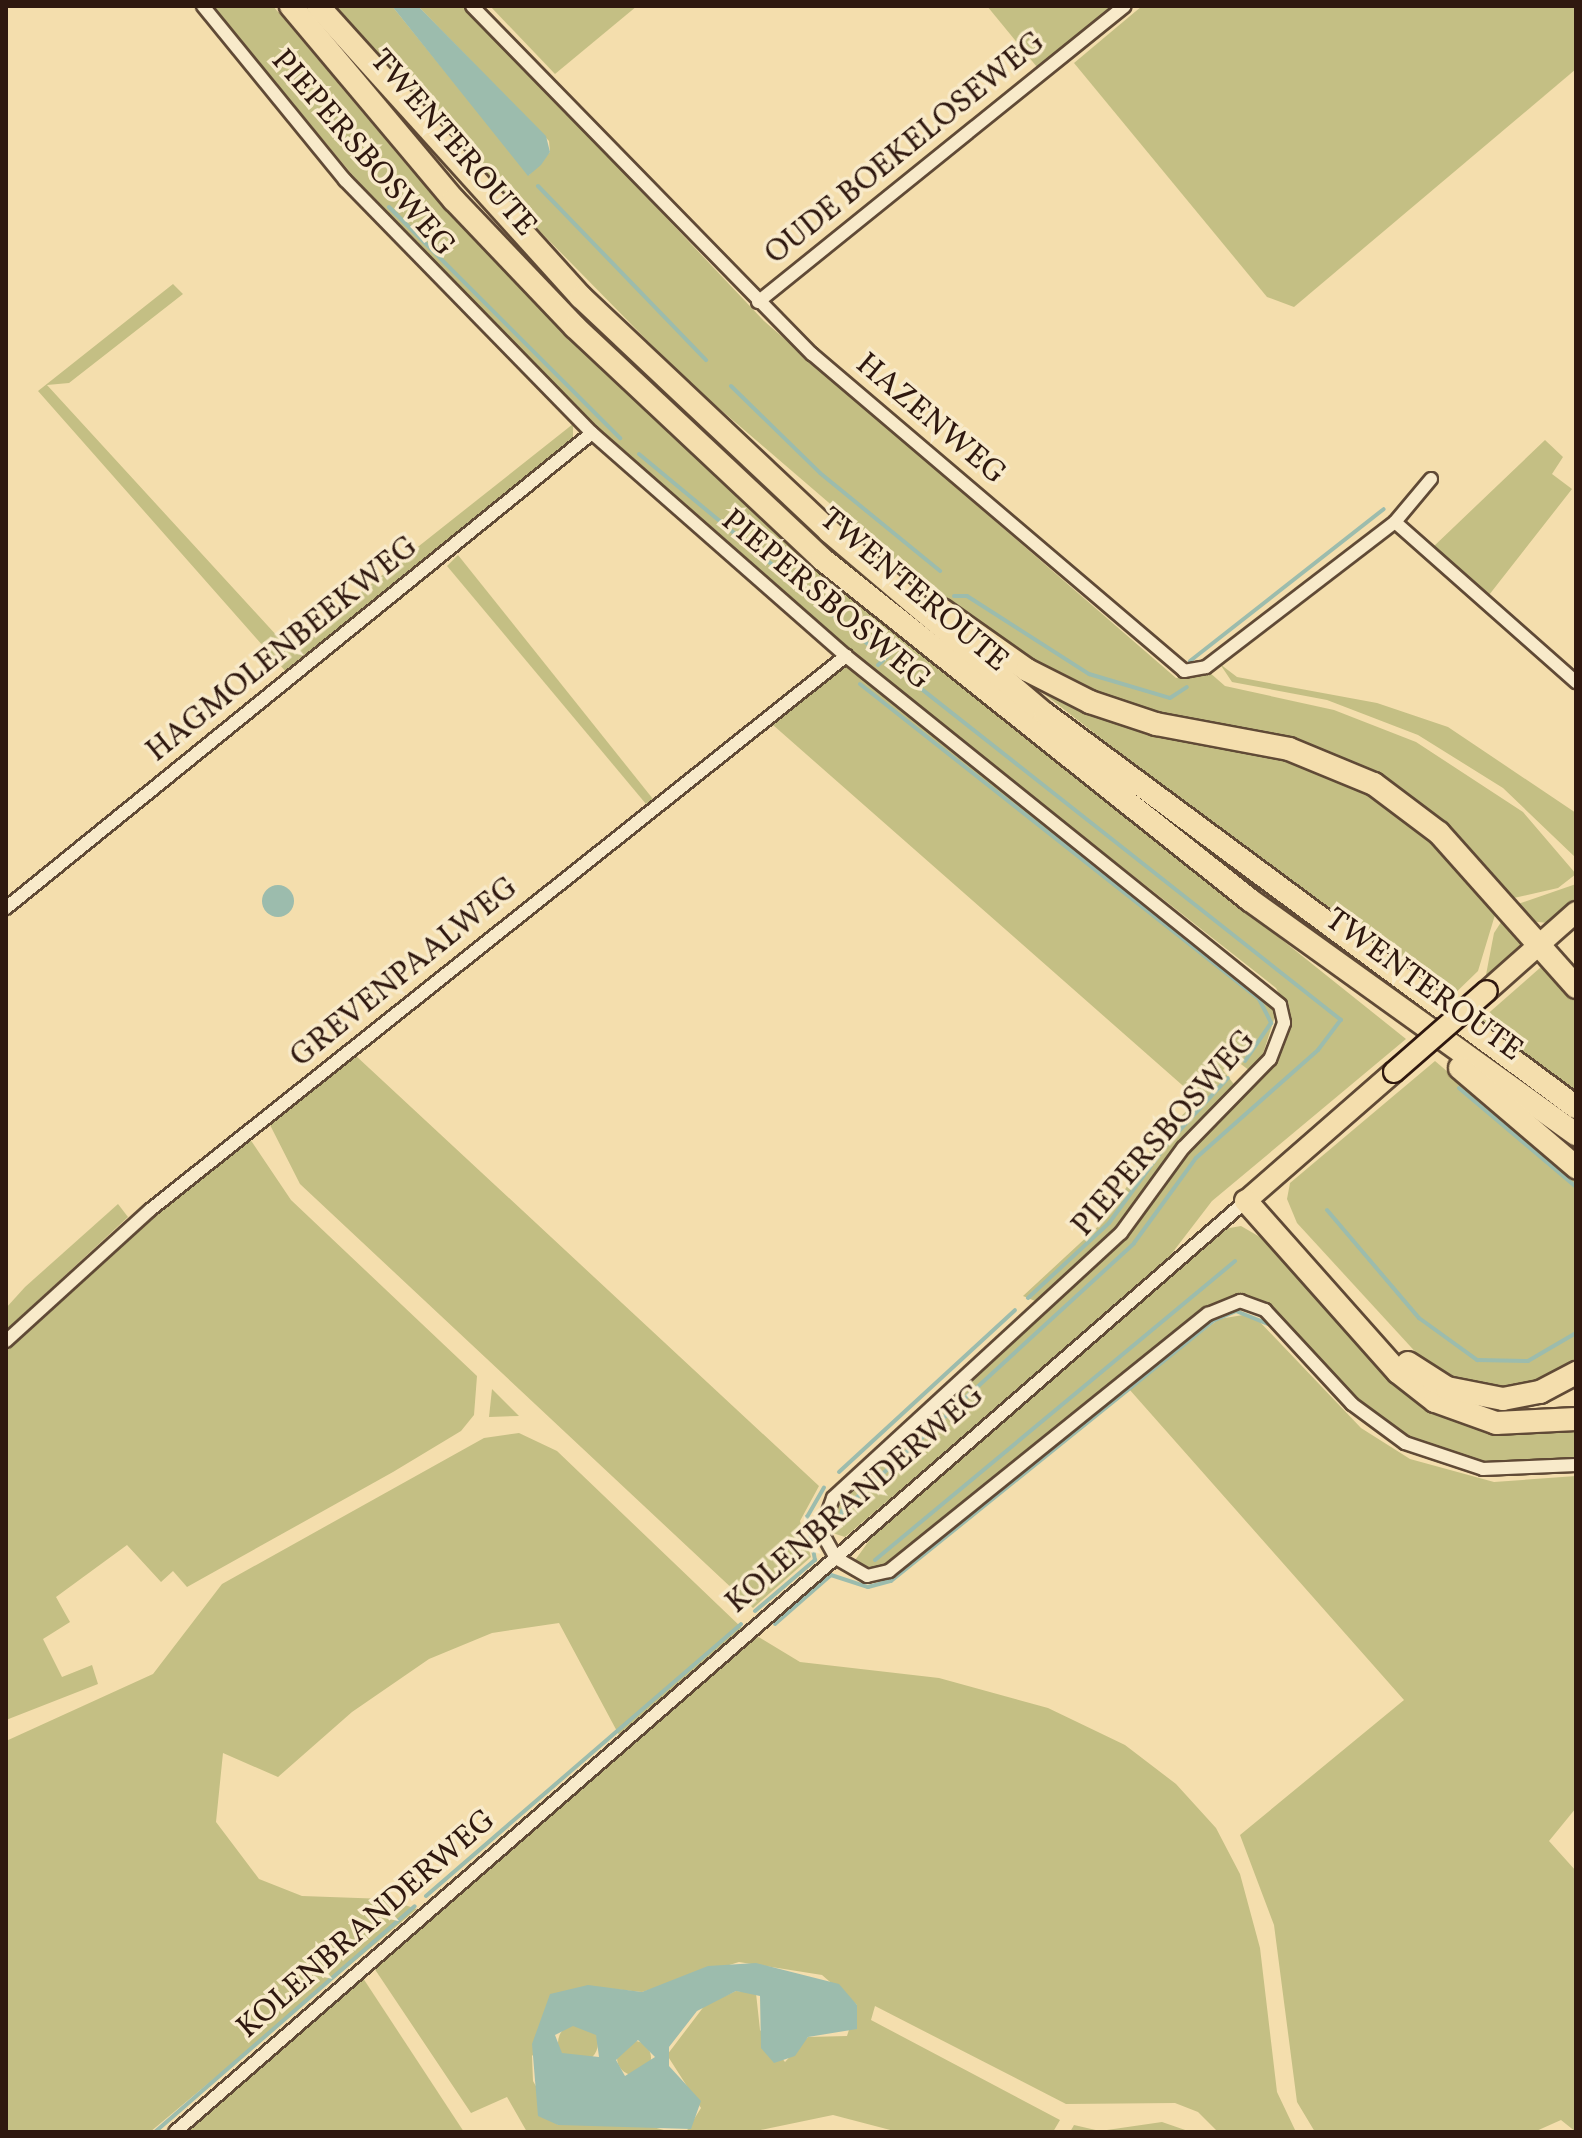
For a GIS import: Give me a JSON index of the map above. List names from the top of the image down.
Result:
{
  "streets": {
    "highway": ["TWENTEROUTE"],
    "main road": ["KOLENBRANDERWEG"],
    "street": [
      "OUDE BOEKELOSEWEG",
      "PIEPERSBOSWEG",
      "HAZENWEG",
      "HAGMOLENBEEKWEG",
      "GREVENPAALWEG"
    ]
  },
  "crossings": [
    ["OUDE BOEKELOSEWEG", "HAZENWEG"],
    ["PIEPERSBOSWEG", "HAGMOLENBEEKWEG"],
    ["PIEPERSBOSWEG", "GREVENPAALWEG"],
    ["PIEPERSBOSWEG", "KOLENBRANDERWEG"]
  ]
}
